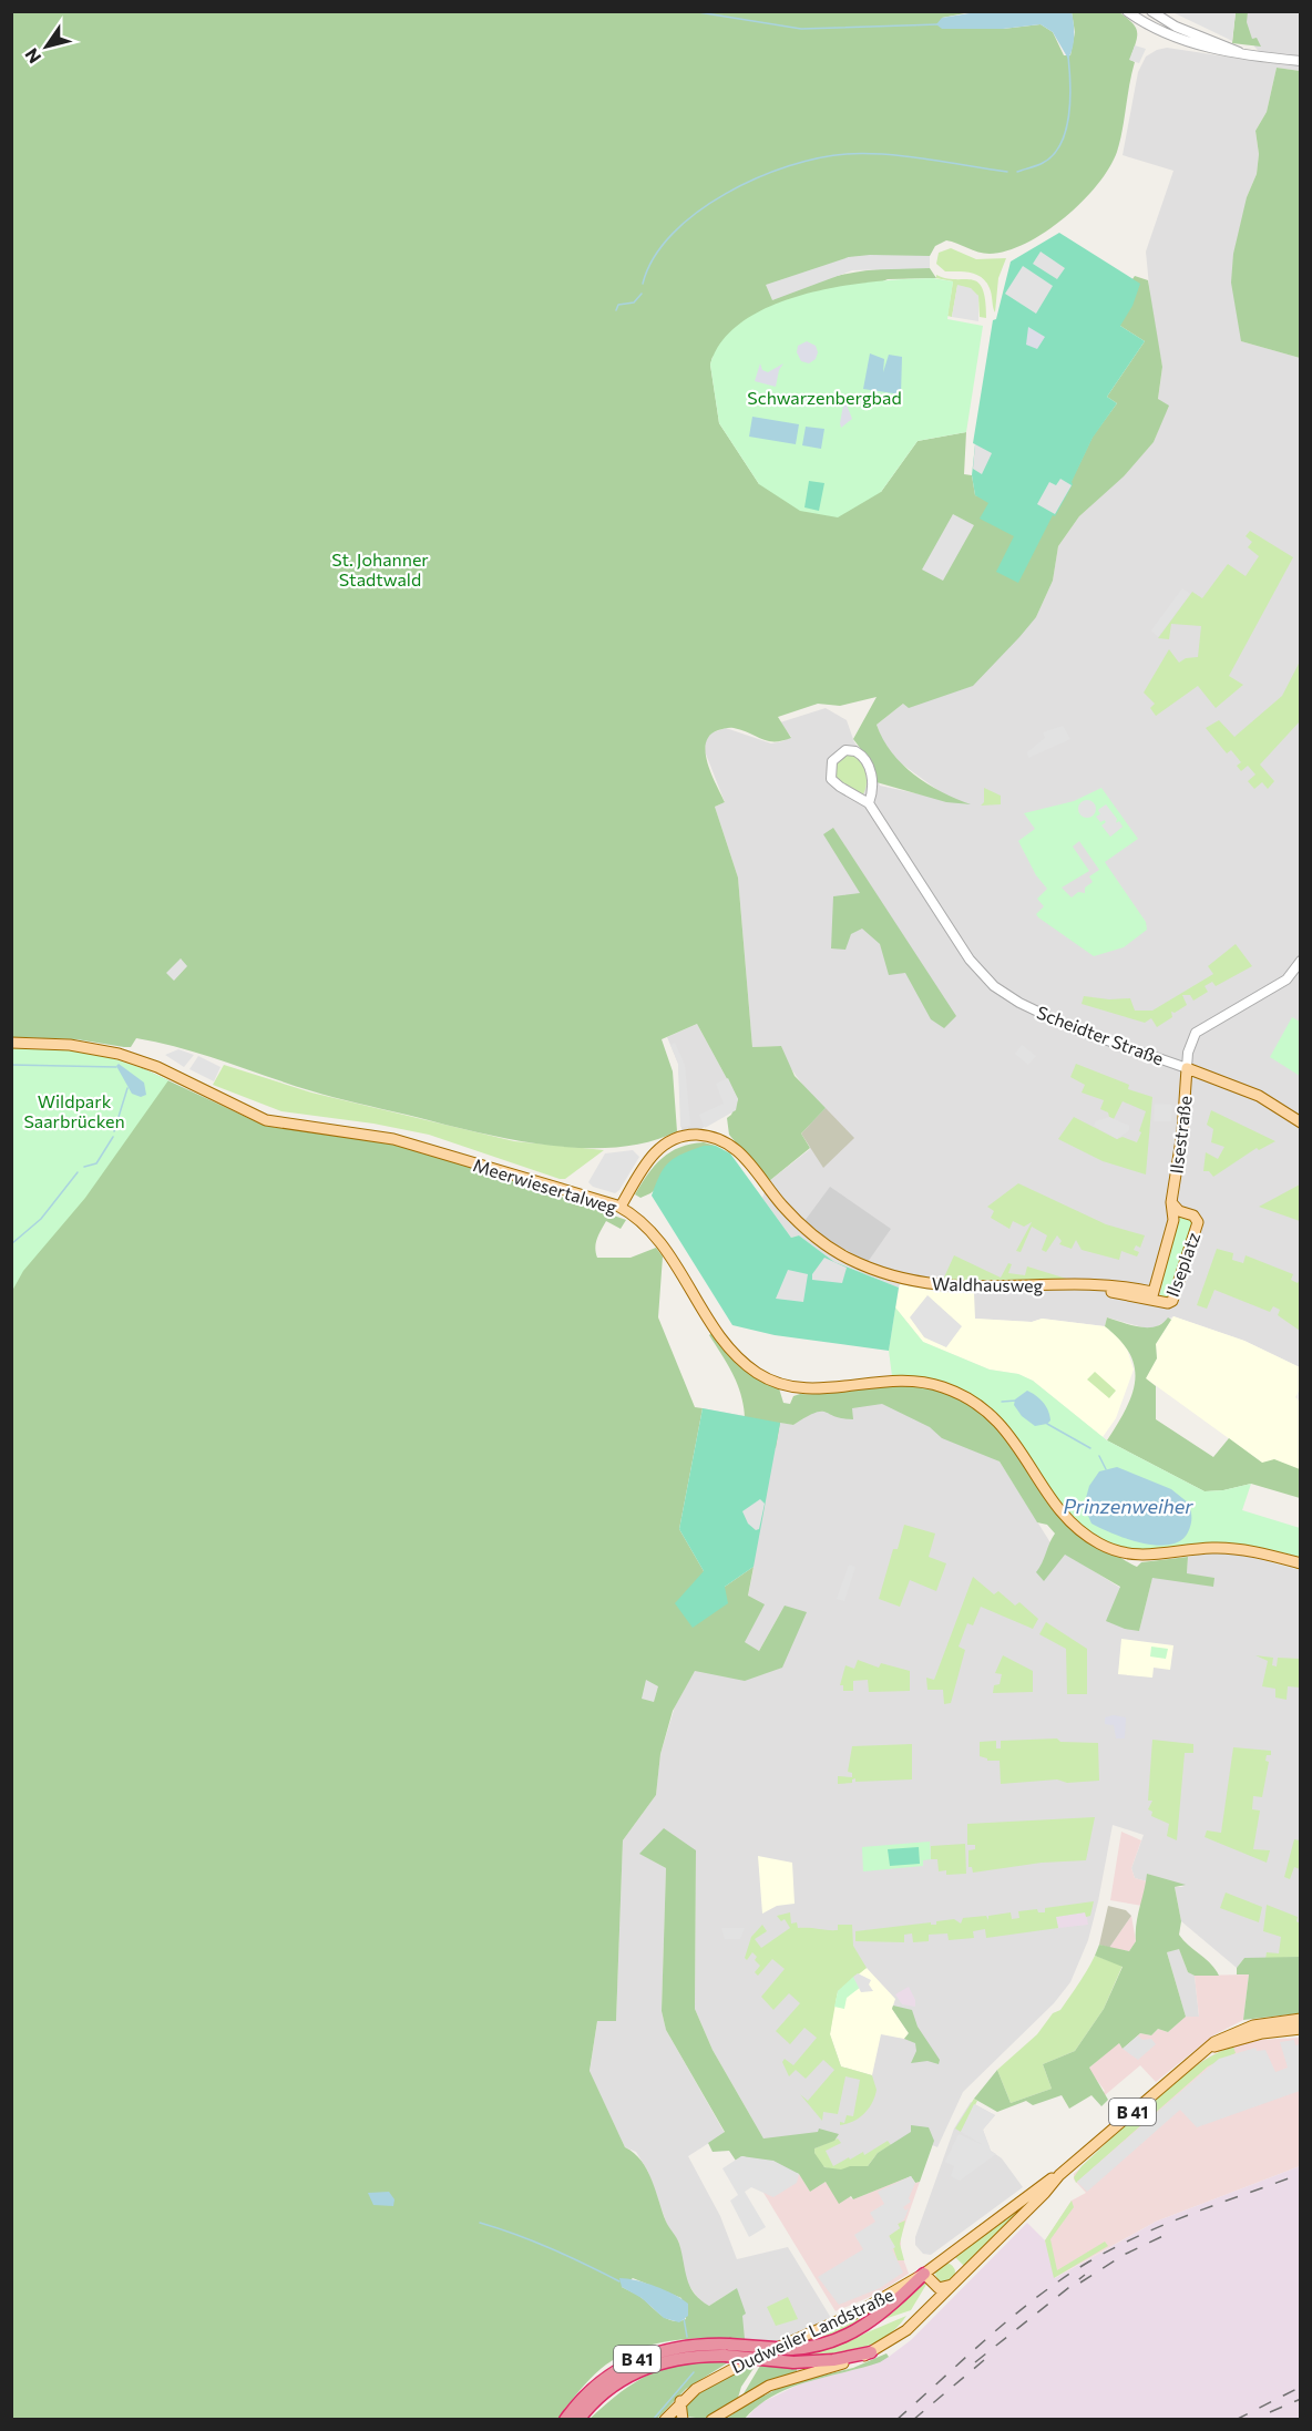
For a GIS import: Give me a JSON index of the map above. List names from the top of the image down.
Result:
{
  "streets": {
    "highway": ["B 41"],
    "main road": [
      "Scheidter Straße",
      "Ilsestraße",
      "Meerwiesertalweg",
      "Ilseplatz",
      "Waldhausweg",
      "Dudweiler Landstraße"
    ]
  },
  "crossings": [
    ["Scheidter Straße", "Ilsestraße"],
    ["Ilsestraße", "Ilseplatz"],
    ["Meerwiesertalweg", "Waldhausweg"],
    ["Ilseplatz", "Waldhausweg"],
    ["B 41", "Dudweiler Landstraße"]
  ],
  "water": ["Prinzenweiher"],
  "parks": ["Schwarzenbergbad", "St. Johanner Stadtwald", "Wildpark Saarbrücken"],
  "north": "bottom left"
}
